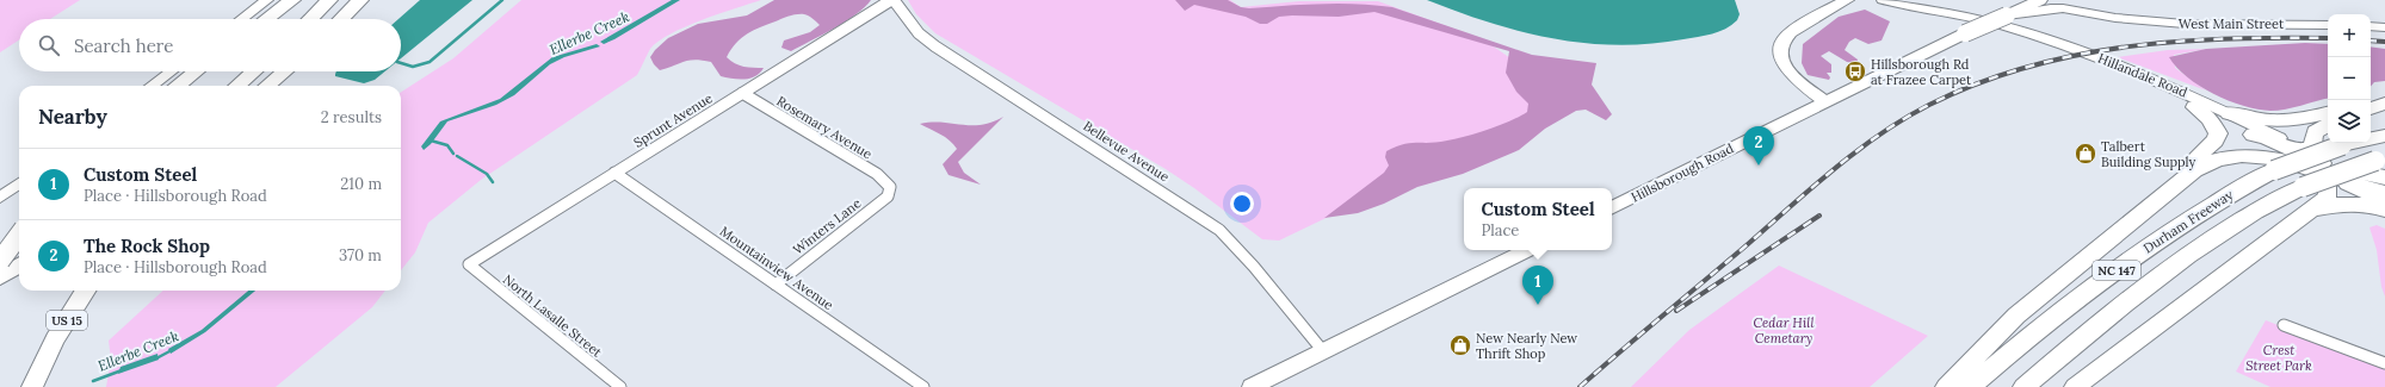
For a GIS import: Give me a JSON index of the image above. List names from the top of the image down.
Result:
{
  "streets": {
    "highway": ["Durham Freeway", "NC 147", "US 15"],
    "main road": ["West Main Street", "Hillandale Road", "Hillsborough Road"],
    "street": [
      "Sprunt Avenue",
      "Rosemary Avenue",
      "Bellevue Avenue",
      "Winters Lane",
      "Mountainview Avenue",
      "North Lasalle Street"
    ]
  },
  "crossings": [
    ["West Main Street", "Hillsborough Road"],
    ["Sprunt Avenue", "Rosemary Avenue"],
    ["Sprunt Avenue", "Bellevue Avenue"],
    ["Sprunt Avenue", "Mountainview Avenue"],
    ["Sprunt Avenue", "North Lasalle Street"],
    ["Rosemary Avenue", "Winters Lane"],
    ["Winters Lane", "Mountainview Avenue"]
  ],
  "water": ["Ellerbe Creek"],
  "parks": ["Cedar Hill Cemetary", "Crest Street Park"],
  "places": {
    "bus stop": ["Hillsborough Rd at Frazee Carpet"],
    "shop": ["Talbert Building Supply", "New Nearly New Thrift Shop"]
  },
  "page": {
    "map_buttons": ["+", "−"],
    "search": "Search here",
    "heading": ["Nearby", "2 results"],
    "pins": ["2", "1"],
    "list": [
      {
        "mark": "1",
        "name": "Custom Steel",
        "note": "Place · Hillsborough Road",
        "value": "210 m"
      },
      {
        "mark": "2",
        "name": "The Rock Shop",
        "note": "Place · Hillsborough Road",
        "value": "370 m"
      }
    ],
    "popup": ["Custom Steel", "Place"]
  }
}
